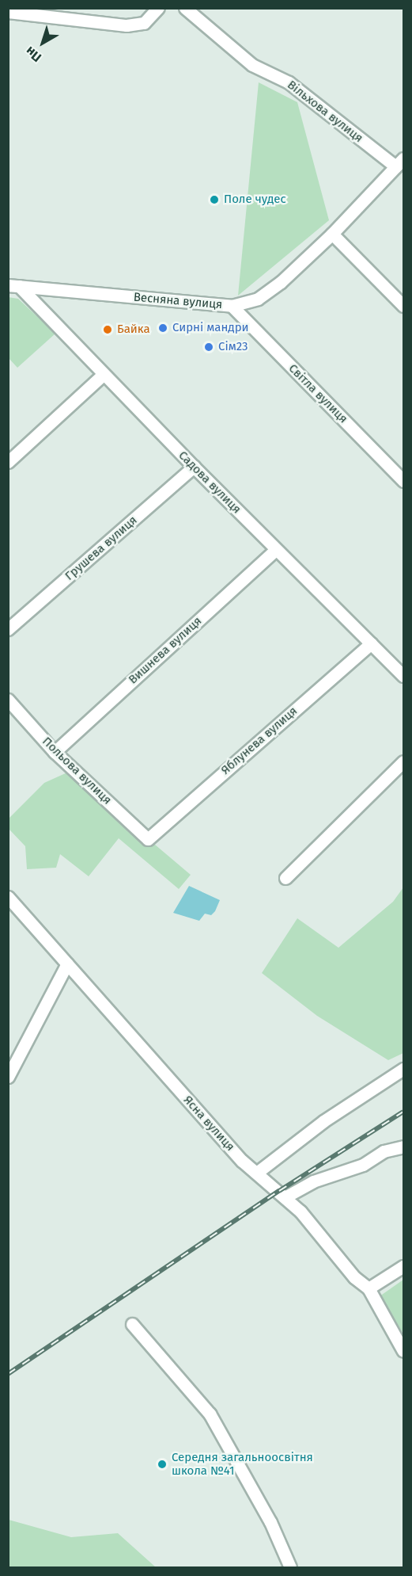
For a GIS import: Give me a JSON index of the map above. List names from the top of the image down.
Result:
{
  "streets": {
    "street": [
      "Вільхова вулиця",
      "Весняна вулиця",
      "Світла вулиця",
      "Садова вулиця",
      "Грушева вулиця",
      "Вишнева вулиця",
      "Яблунева вулиця",
      "Польова вулиця",
      "Ясна вулиця"
    ]
  },
  "crossings": [
    ["Вільхова вулиця", "Весняна вулиця"],
    ["Весняна вулиця", "Світла вулиця"],
    ["Весняна вулиця", "Садова вулиця"],
    ["Садова вулиця", "Грушева вулиця"],
    ["Садова вулиця", "Вишнева вулиця"],
    ["Садова вулиця", "Яблунева вулиця"],
    ["Вишнева вулиця", "Польова вулиця"],
    ["Яблунева вулиця", "Польова вулиця"]
  ],
  "places": [
    "Поле чудес",
    "Сирні мандри",
    "Байка",
    "Сім23",
    "Середня загальноосвітня школа №41"
  ],
  "north": "bottom left"
}
